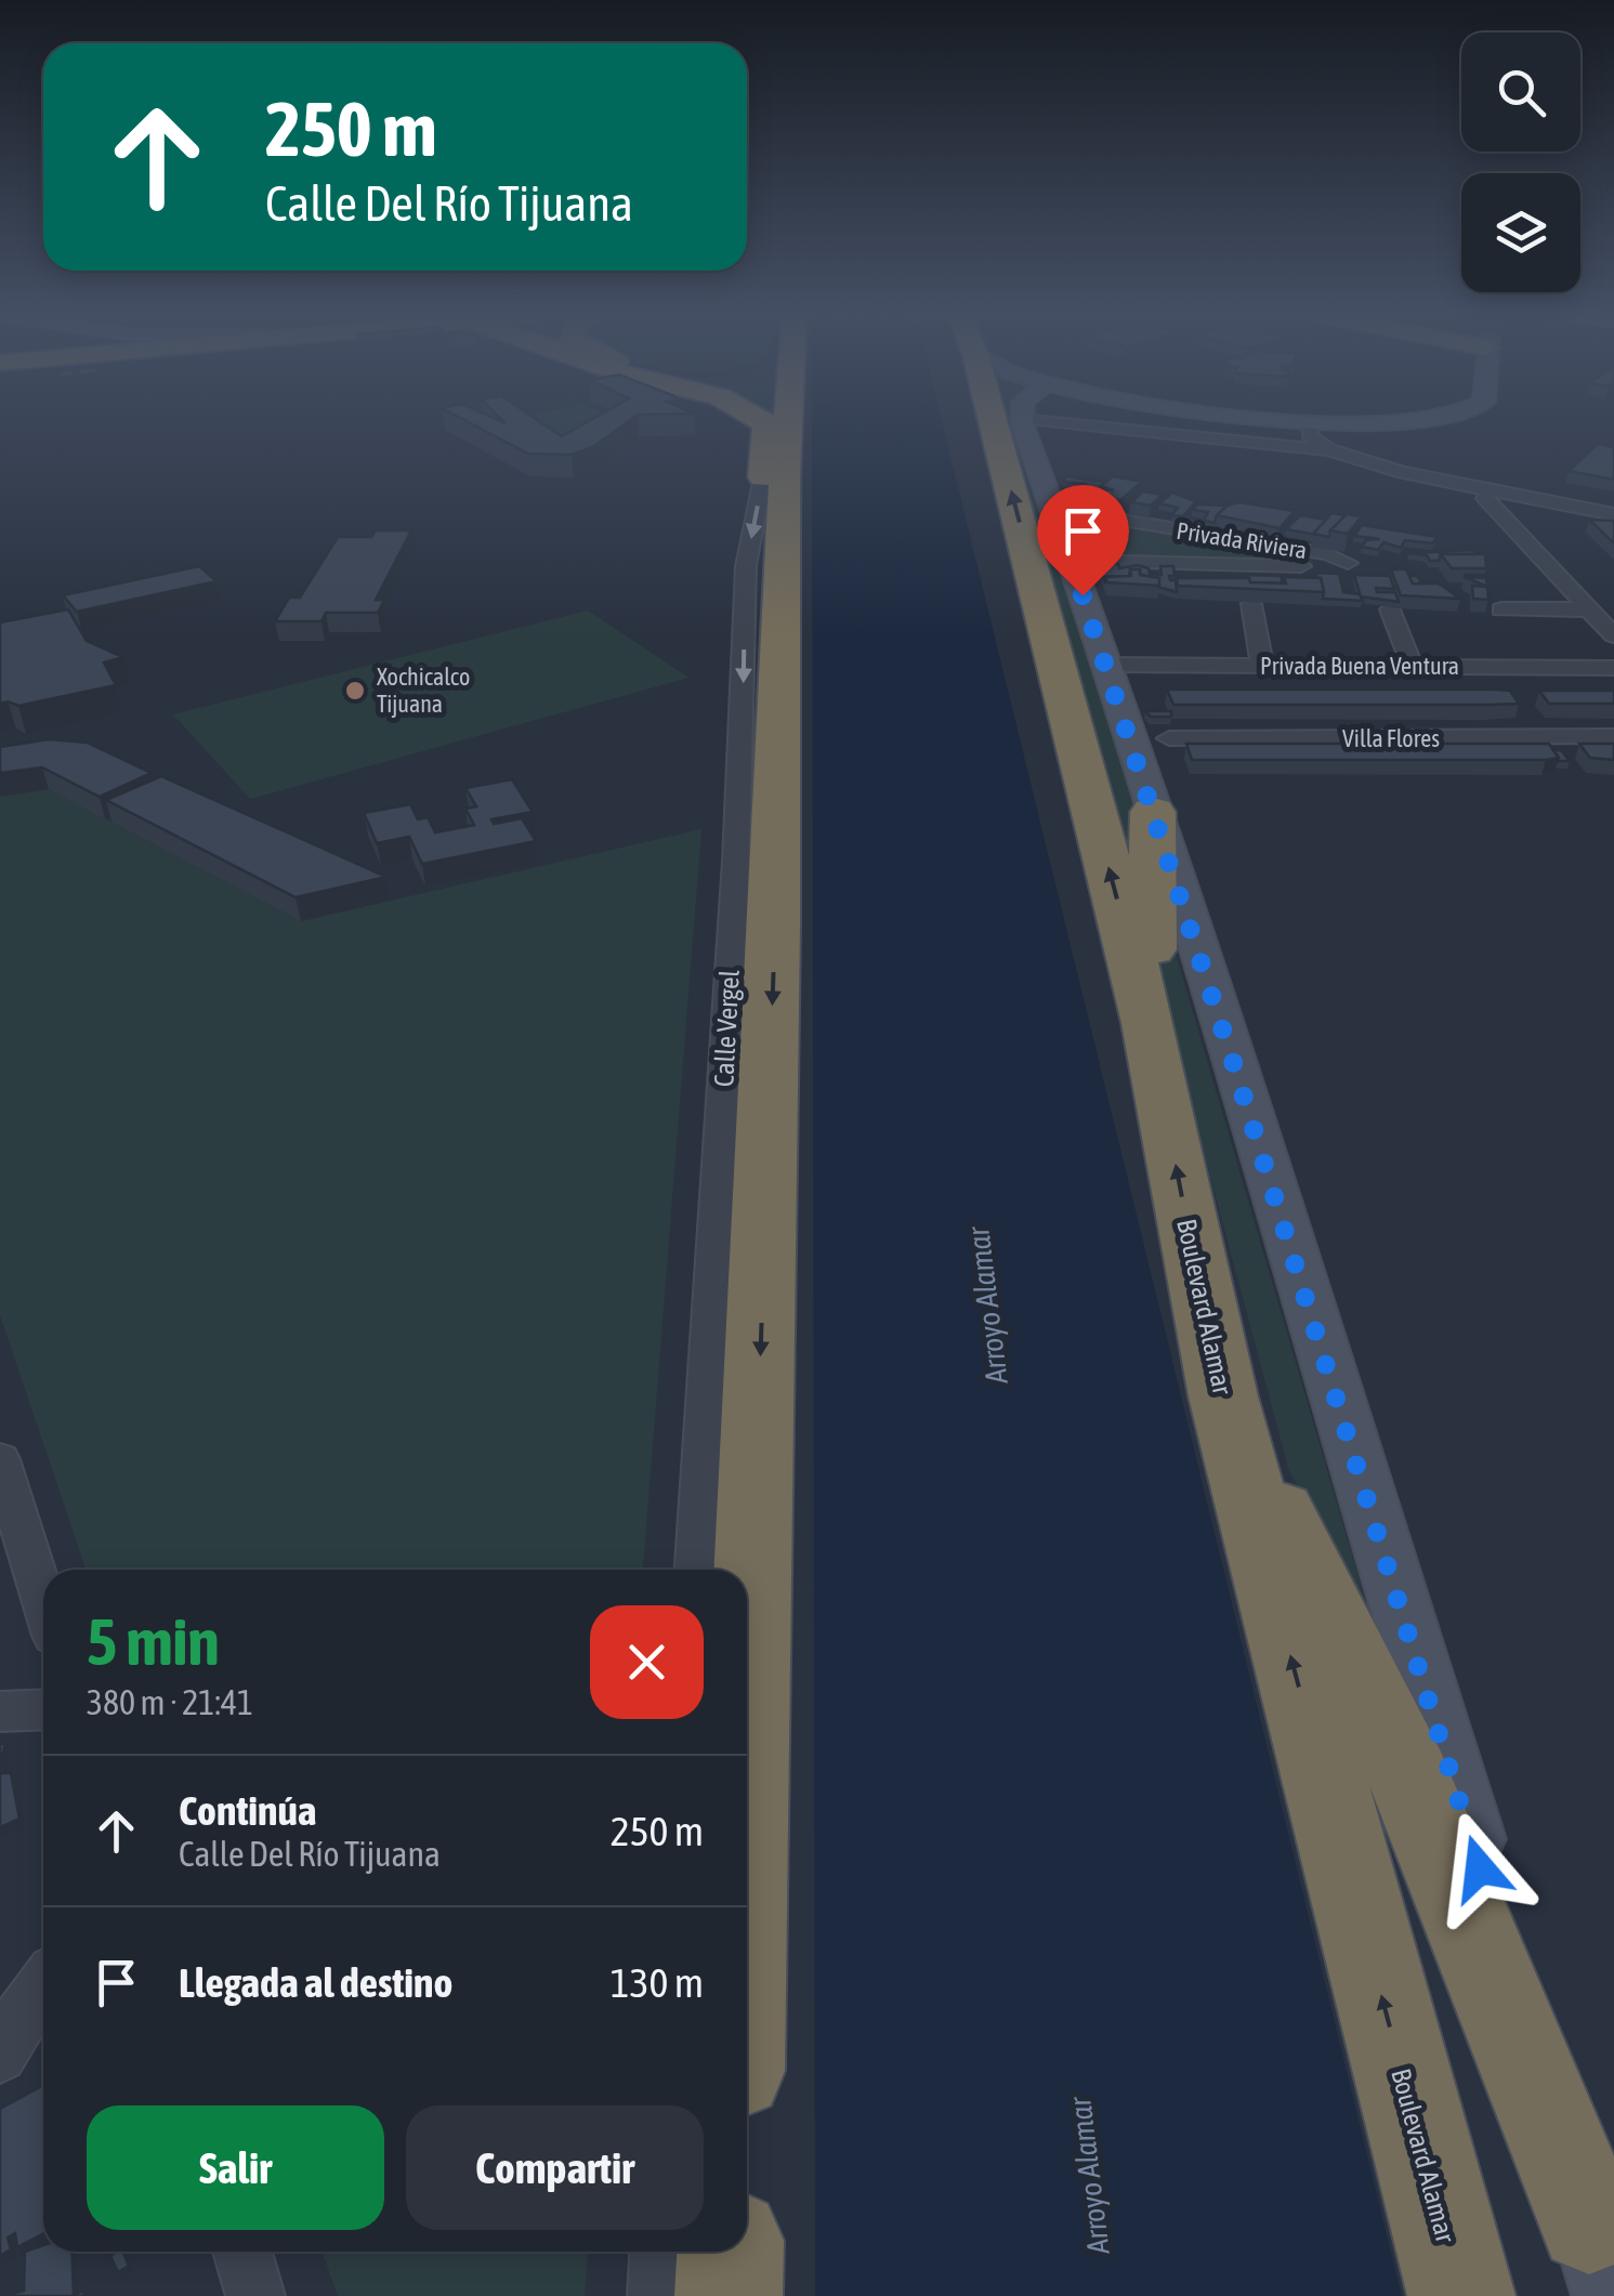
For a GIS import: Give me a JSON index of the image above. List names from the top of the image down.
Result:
{
  "streets": {
    "highway": ["Boulevard Alamar"],
    "street": [
      "Privada Riviera",
      "Privada Buena Ventura",
      "Villa Flores",
      "Calle Vergel"
    ]
  },
  "water": ["Arroyo Alamar"],
  "places": ["Xochicalco Tijuana"],
  "page": {
    "turn": ["250 m", "Calle Del Río Tijuana"],
    "heading": ["5 min", "380 m · 21:41"],
    "list": [
      {
        "name": "Continúa",
        "note": "Calle Del Río Tijuana",
        "value": "250 m"
      },
      {
        "name": "Llegada al destino",
        "value": "130 m"
      }
    ],
    "buttons": ["Salir", "Compartir"]
  }
}
